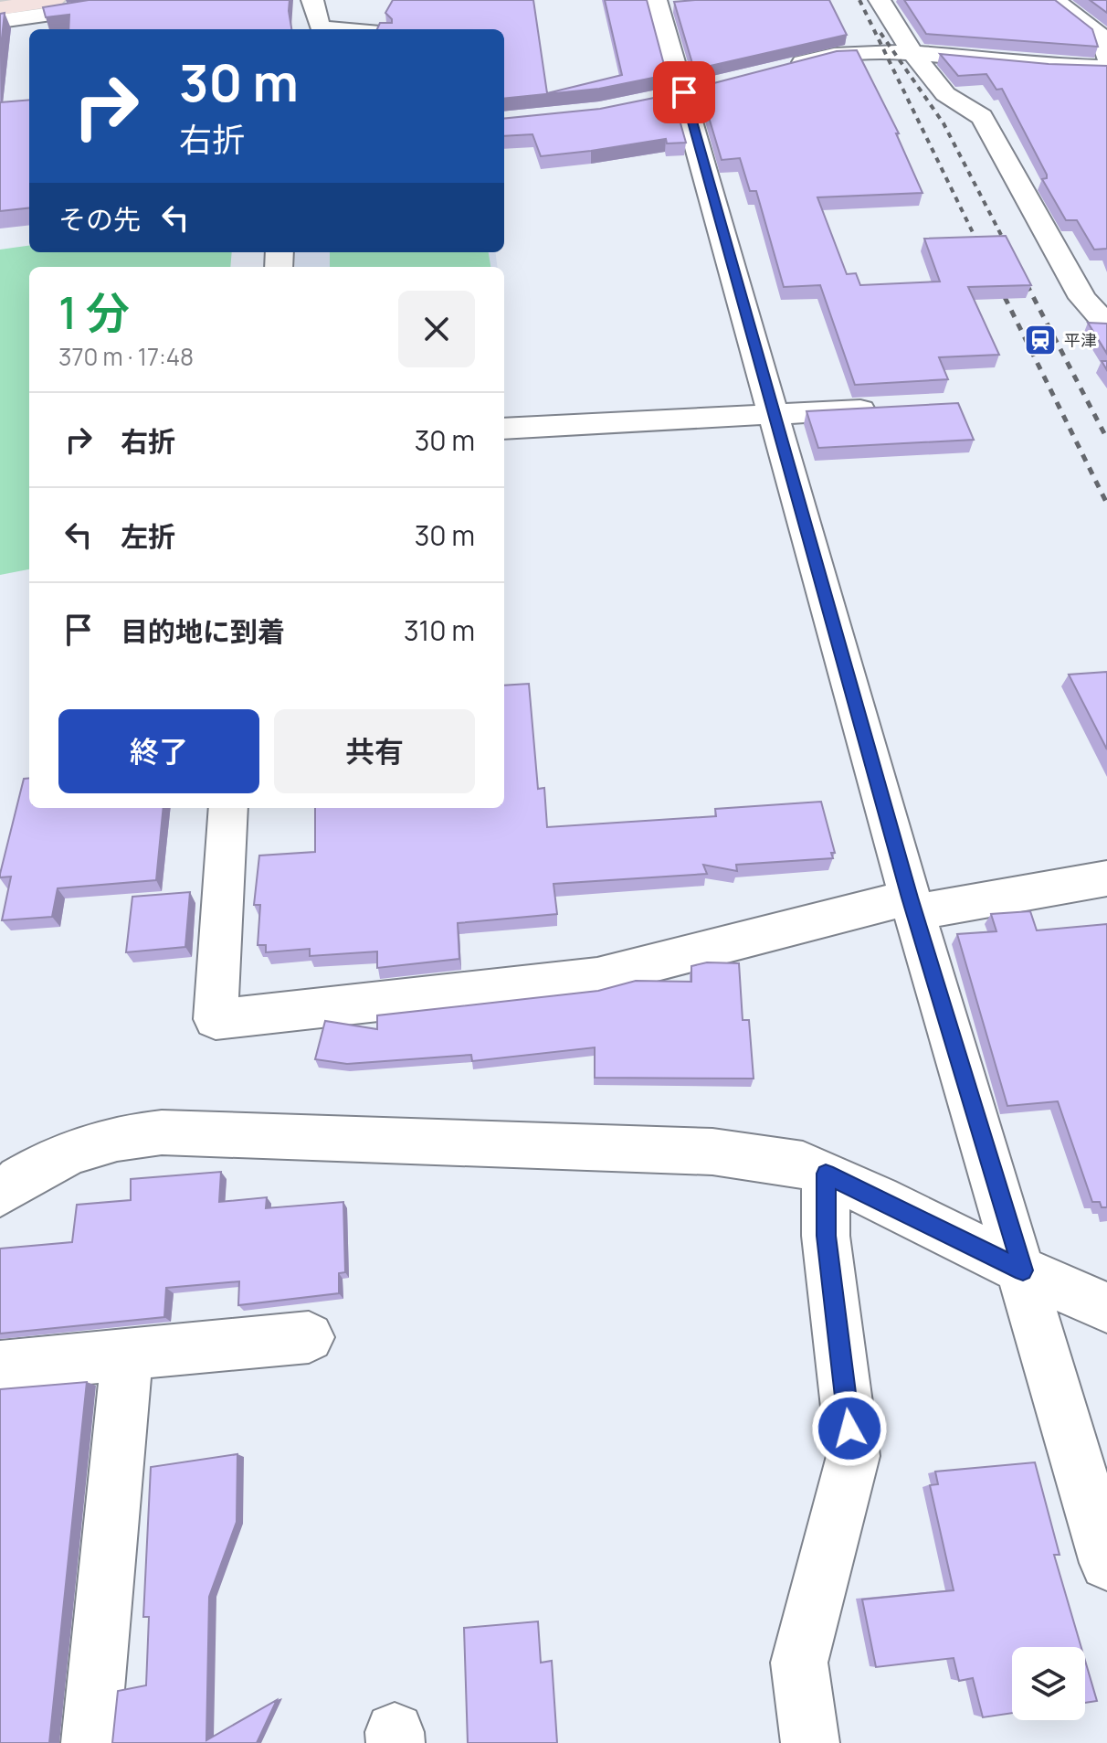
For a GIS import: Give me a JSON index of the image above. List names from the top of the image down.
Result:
{
  "places": {
    "station": ["平津"]
  },
  "page": {
    "turn": ["30 m", "右折"],
    "then": "その先",
    "heading": ["1 分", "370 m · 17:48"],
    "list": [
      {
        "name": "右折",
        "value": "30 m"
      },
      {
        "name": "左折",
        "value": "30 m"
      },
      {
        "name": "目的地に到着",
        "value": "310 m"
      }
    ],
    "buttons": ["終了", "共有"]
  }
}
